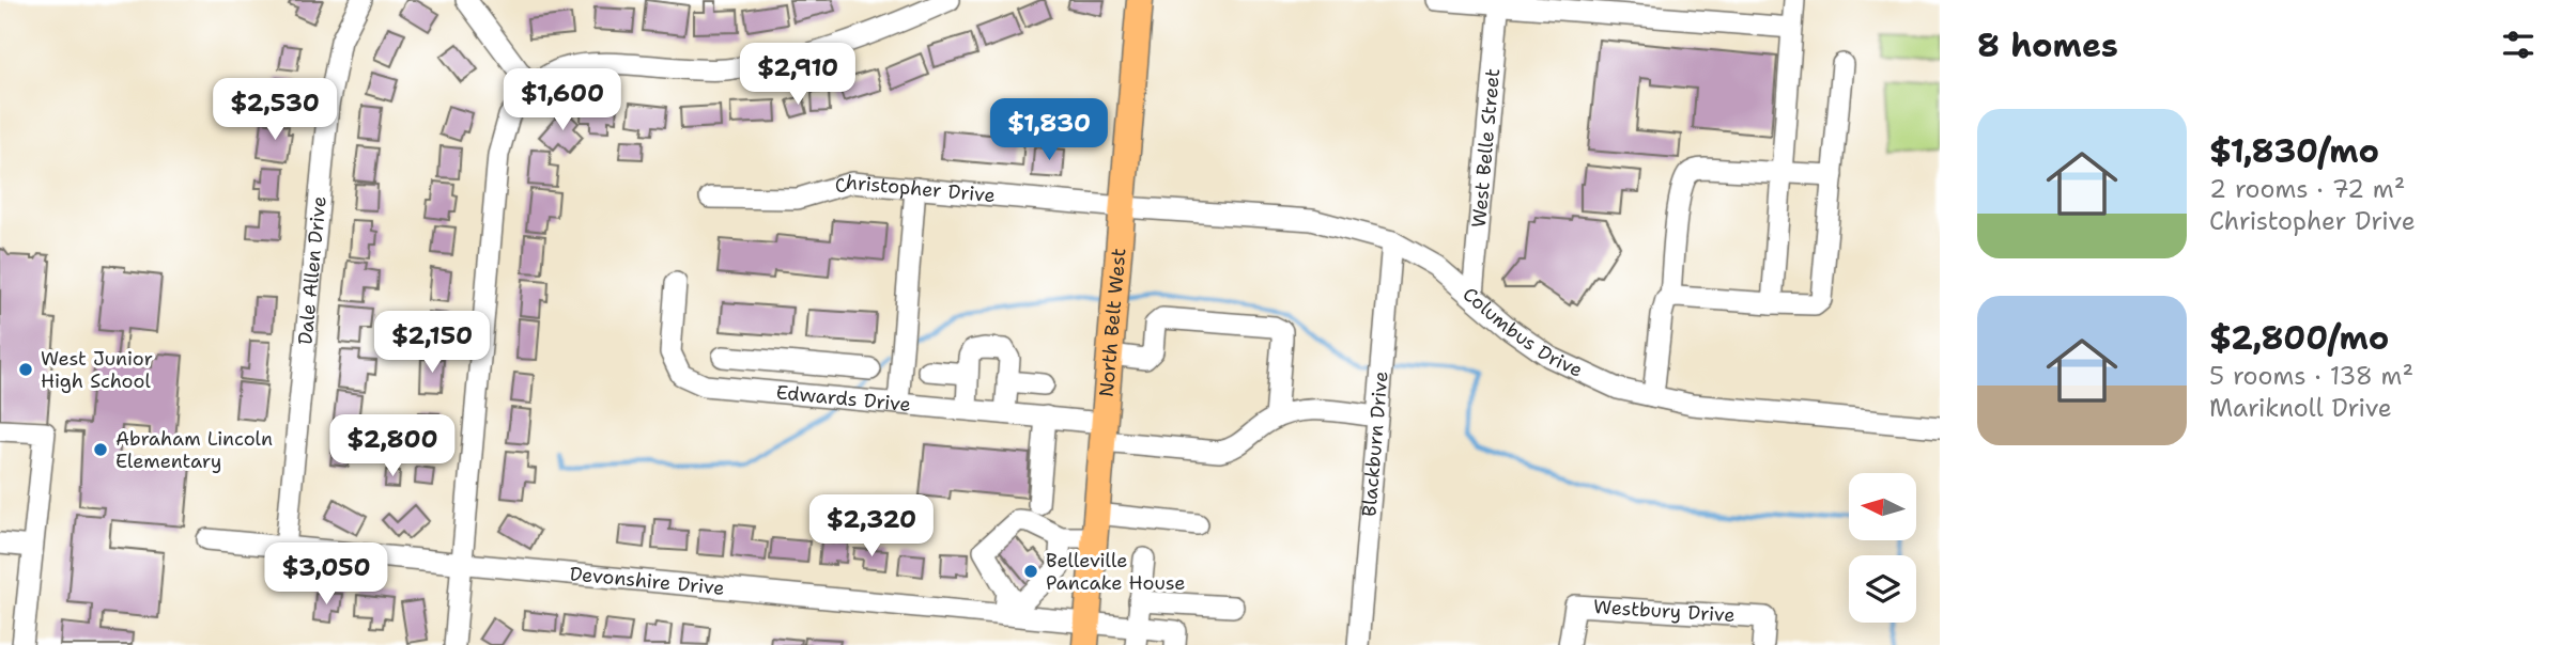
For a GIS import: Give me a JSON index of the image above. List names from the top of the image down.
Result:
{
  "streets": {
    "main road": ["North Belt West"],
    "street": [
      "West Belle Street",
      "Christopher Drive",
      "Dale Allen Drive",
      "Columbus Drive",
      "Edwards Drive",
      "Blackburn Drive",
      "Devonshire Drive",
      "Westbury Drive"
    ]
  },
  "crossings": [
    ["West Belle Street", "Columbus Drive"],
    ["Christopher Drive", "North Belt West"],
    ["Christopher Drive", "Columbus Drive"],
    ["Dale Allen Drive", "Devonshire Drive"],
    ["North Belt West", "Columbus Drive"],
    ["North Belt West", "Edwards Drive"],
    ["North Belt West", "Devonshire Drive"],
    ["Columbus Drive", "Blackburn Drive"]
  ],
  "places": ["West Junior High School", "Abraham Lincoln Elementary", "Belleville Pancake House"],
  "north": "left",
  "page": {
    "heading": "8 homes",
    "price": [
      "$2,910",
      "$1,600",
      "$2,530",
      "$1,830",
      "$2,150",
      "$2,800",
      "$2,320",
      "$3,050"
    ],
    "list": [
      {
        "name": "$1,830/mo",
        "note": "2 rooms · 72 m² · Christopher Drive"
      },
      {
        "name": "$2,800/mo",
        "note": "5 rooms · 138 m² · Mariknoll Drive"
      }
    ]
  }
}
